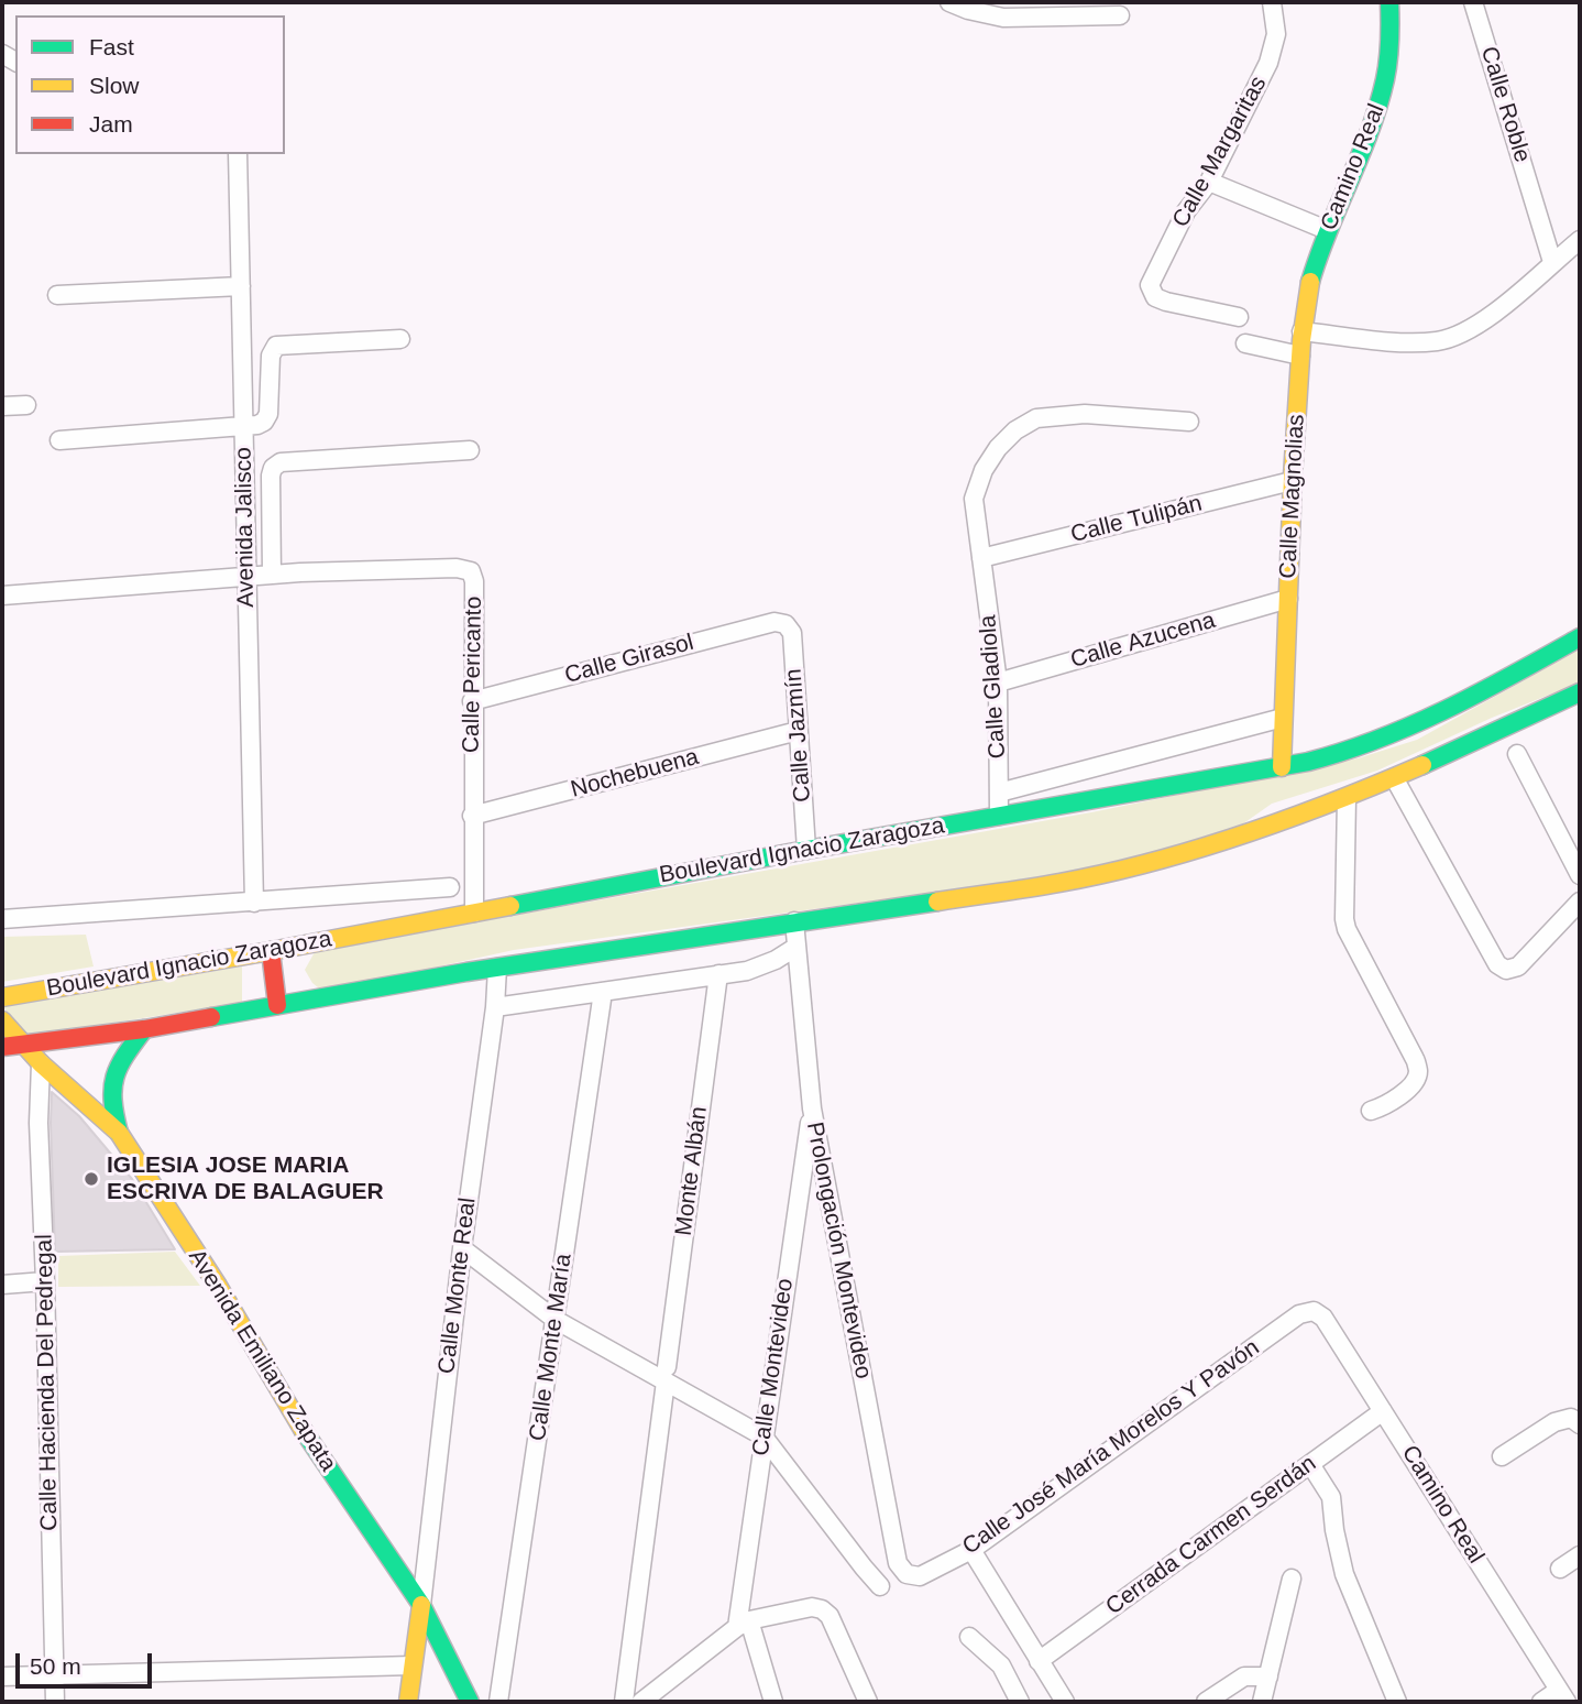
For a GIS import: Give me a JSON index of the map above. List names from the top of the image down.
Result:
{
  "streets": {
    "main road": [
      "Camino Real",
      "Calle Magnolias",
      "Boulevard Ignacio Zaragoza",
      "Avenida Emiliano Zapata"
    ],
    "street": [
      "Calle Roble",
      "Calle Margaritas",
      "Calle Tulipán",
      "Avenida Jalisco",
      "Calle Azucena",
      "Calle Girasol",
      "Calle Pericanto",
      "Calle Gladiola",
      "Calle Jazmín",
      "Nochebuena",
      "Monte Albán",
      "Prolongación Montevideo",
      "Calle Monte Real",
      "Calle Monte María",
      "Calle Montevideo",
      "Calle Hacienda Del Pedregal",
      "Calle José María Morelos Y Pavón",
      "Cerrada Carmen Serdán"
    ]
  },
  "crossings": [
    ["Camino Real", "Calle Magnolias"],
    ["Camino Real", "Calle José María Morelos Y Pavón"],
    ["Camino Real", "Cerrada Carmen Serdán"],
    ["Calle Magnolias", "Calle Tulipán"],
    ["Calle Magnolias", "Calle Azucena"],
    ["Calle Magnolias", "Boulevard Ignacio Zaragoza"],
    ["Calle Tulipán", "Calle Gladiola"],
    ["Avenida Jalisco", "Calle Pericanto"],
    ["Calle Azucena", "Calle Gladiola"],
    ["Calle Girasol", "Calle Pericanto"],
    ["Calle Girasol", "Calle Jazmín"],
    ["Calle Pericanto", "Nochebuena"],
    ["Calle Pericanto", "Boulevard Ignacio Zaragoza"],
    ["Calle Gladiola", "Boulevard Ignacio Zaragoza"],
    ["Calle Jazmín", "Nochebuena"],
    ["Calle Jazmín", "Boulevard Ignacio Zaragoza"],
    ["Prolongación Montevideo", "Calle Montevideo"],
    ["Prolongación Montevideo", "Calle José María Morelos Y Pavón"],
    ["Calle Monte Real", "Avenida Emiliano Zapata"],
    ["Avenida Emiliano Zapata", "Calle Hacienda Del Pedregal"]
  ],
  "places": ["IGLESIA JOSE MARIA ESCRIVA DE BALAGUER"],
  "legend": ["Fast", "Slow", "Jam"],
  "scale_bar": "50 m"
}
